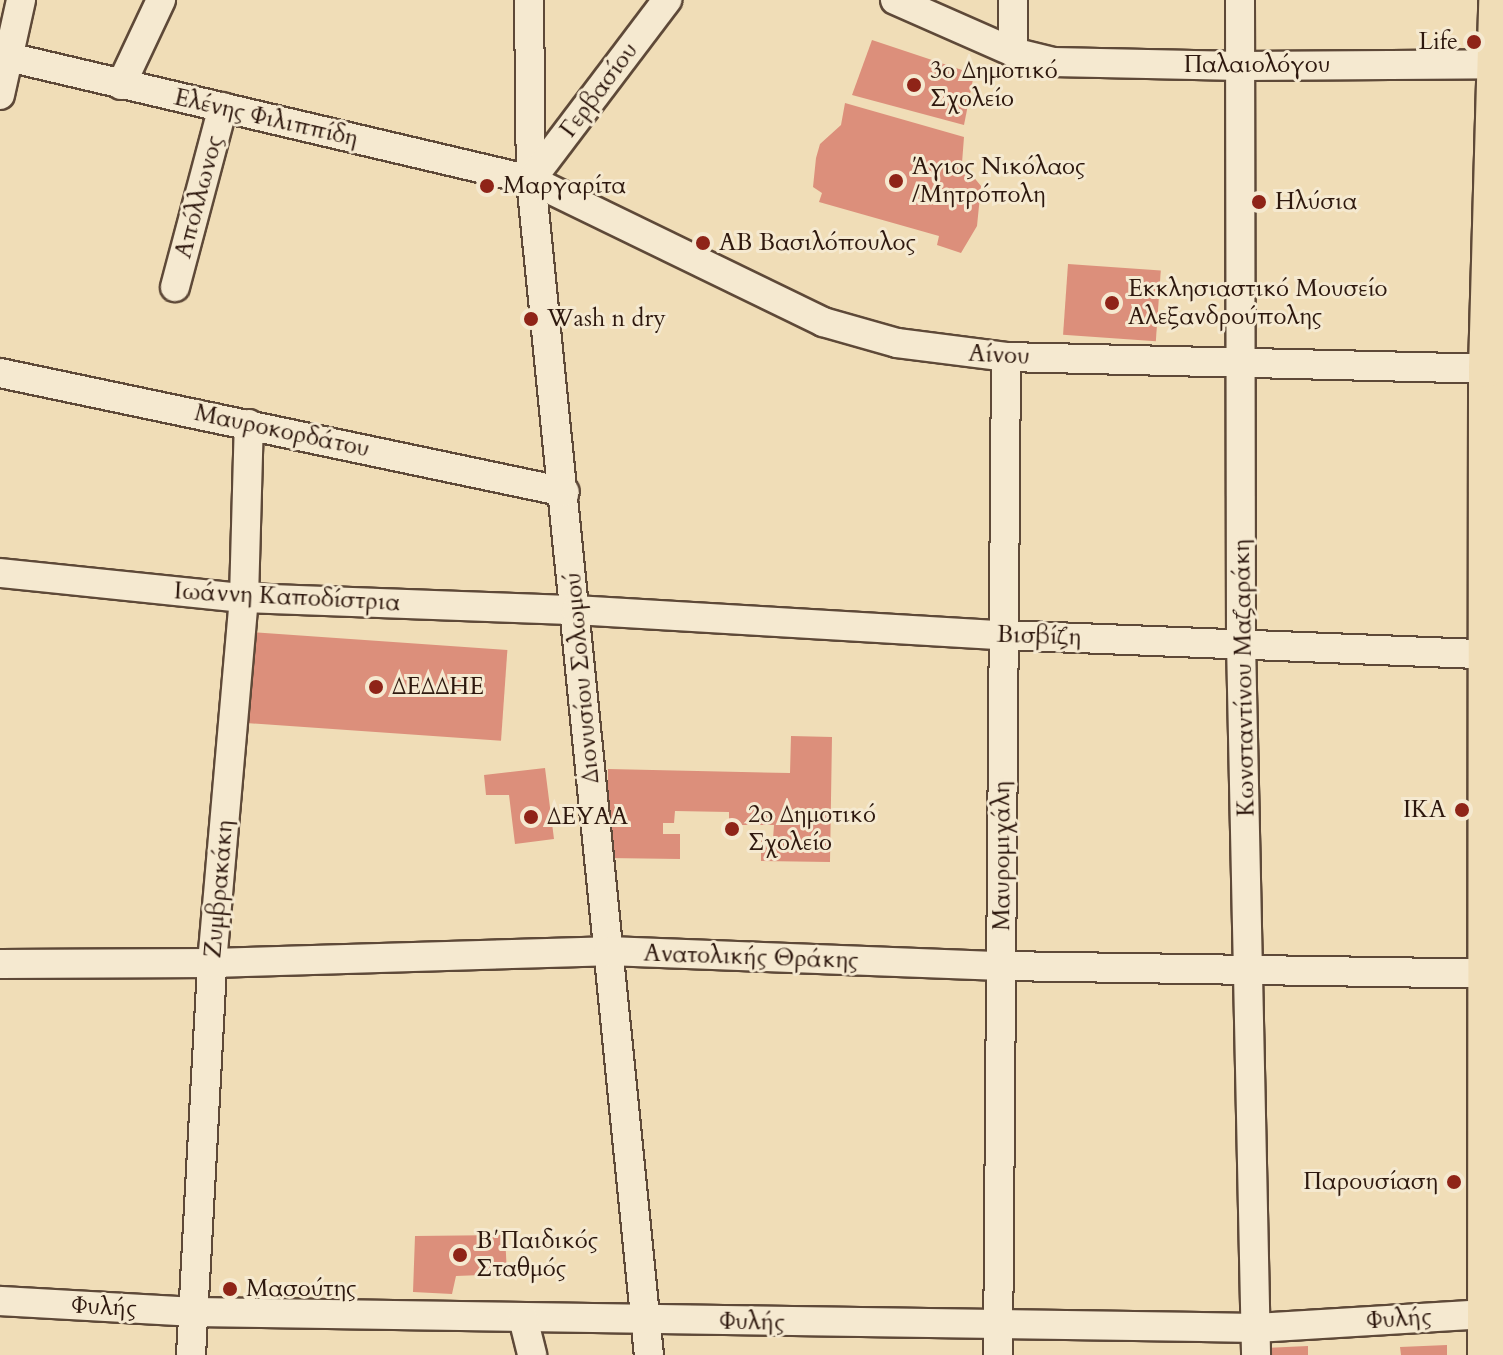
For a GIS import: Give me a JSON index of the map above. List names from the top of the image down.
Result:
{
  "streets": {
    "street": [
      "Παλαιολόγου",
      "Γερβασίου",
      "Ελένης Φιλιππίδη",
      "Απόλλωνος",
      "Αίνου",
      "Μαυροκορδάτου",
      "Ιωάννη Καποδίστρια",
      "Βισβίζη",
      "Διονυσίου Σολωμού",
      "Κωνσταντίνου Μαζαράκη",
      "Μαυρομιχάλη",
      "Ζυμβρακάκη",
      "Ανατολικής Θράκης",
      "Φυλής"
    ]
  },
  "crossings": [
    ["Παλαιολόγου", "Κωνσταντίνου Μαζαράκη"],
    ["Γερβασίου", "Ελένης Φιλιππίδη"],
    ["Γερβασίου", "Αίνου"],
    ["Γερβασίου", "Διονυσίου Σολωμού"],
    ["Ελένης Φιλιππίδη", "Απόλλωνος"],
    ["Ελένης Φιλιππίδη", "Αίνου"],
    ["Ελένης Φιλιππίδη", "Διονυσίου Σολωμού"],
    ["Αίνου", "Διονυσίου Σολωμού"],
    ["Αίνου", "Κωνσταντίνου Μαζαράκη"],
    ["Αίνου", "Μαυρομιχάλη"],
    ["Μαυροκορδάτου", "Διονυσίου Σολωμού"],
    ["Μαυροκορδάτου", "Ζυμβρακάκη"],
    ["Ιωάννη Καποδίστρια", "Βισβίζη"],
    ["Ιωάννη Καποδίστρια", "Διονυσίου Σολωμού"],
    ["Ιωάννη Καποδίστρια", "Ζυμβρακάκη"],
    ["Βισβίζη", "Διονυσίου Σολωμού"],
    ["Βισβίζη", "Κωνσταντίνου Μαζαράκη"],
    ["Βισβίζη", "Μαυρομιχάλη"],
    ["Διονυσίου Σολωμού", "Ανατολικής Θράκης"],
    ["Διονυσίου Σολωμού", "Φυλής"],
    ["Κωνσταντίνου Μαζαράκη", "Ανατολικής Θράκης"],
    ["Κωνσταντίνου Μαζαράκη", "Φυλής"],
    ["Μαυρομιχάλη", "Ανατολικής Θράκης"],
    ["Μαυρομιχάλη", "Φυλής"],
    ["Ζυμβρακάκη", "Ανατολικής Θράκης"],
    ["Ζυμβρακάκη", "Φυλής"]
  ],
  "places": [
    "Life",
    "3ο Δημοτικό Σχολείο",
    "Άγιος Νικόλαος /Μητρόπολη",
    "Μαργαρίτα",
    "Ηλύσια",
    "ΑΒ Βασιλόπουλος",
    "Εκκλησιαστικό Μουσείο Αλεξανδρούπολης",
    "Wash n dry",
    "ΔΕΔΔΗΕ",
    "ΙΚΑ",
    "ΔΕΥΑΑ",
    "2o Δημοτικό Σχολείο",
    "Παρουσίαση",
    "Β΄Παιδικός Σταθμός",
    "Μασούτης"
  ]
}
